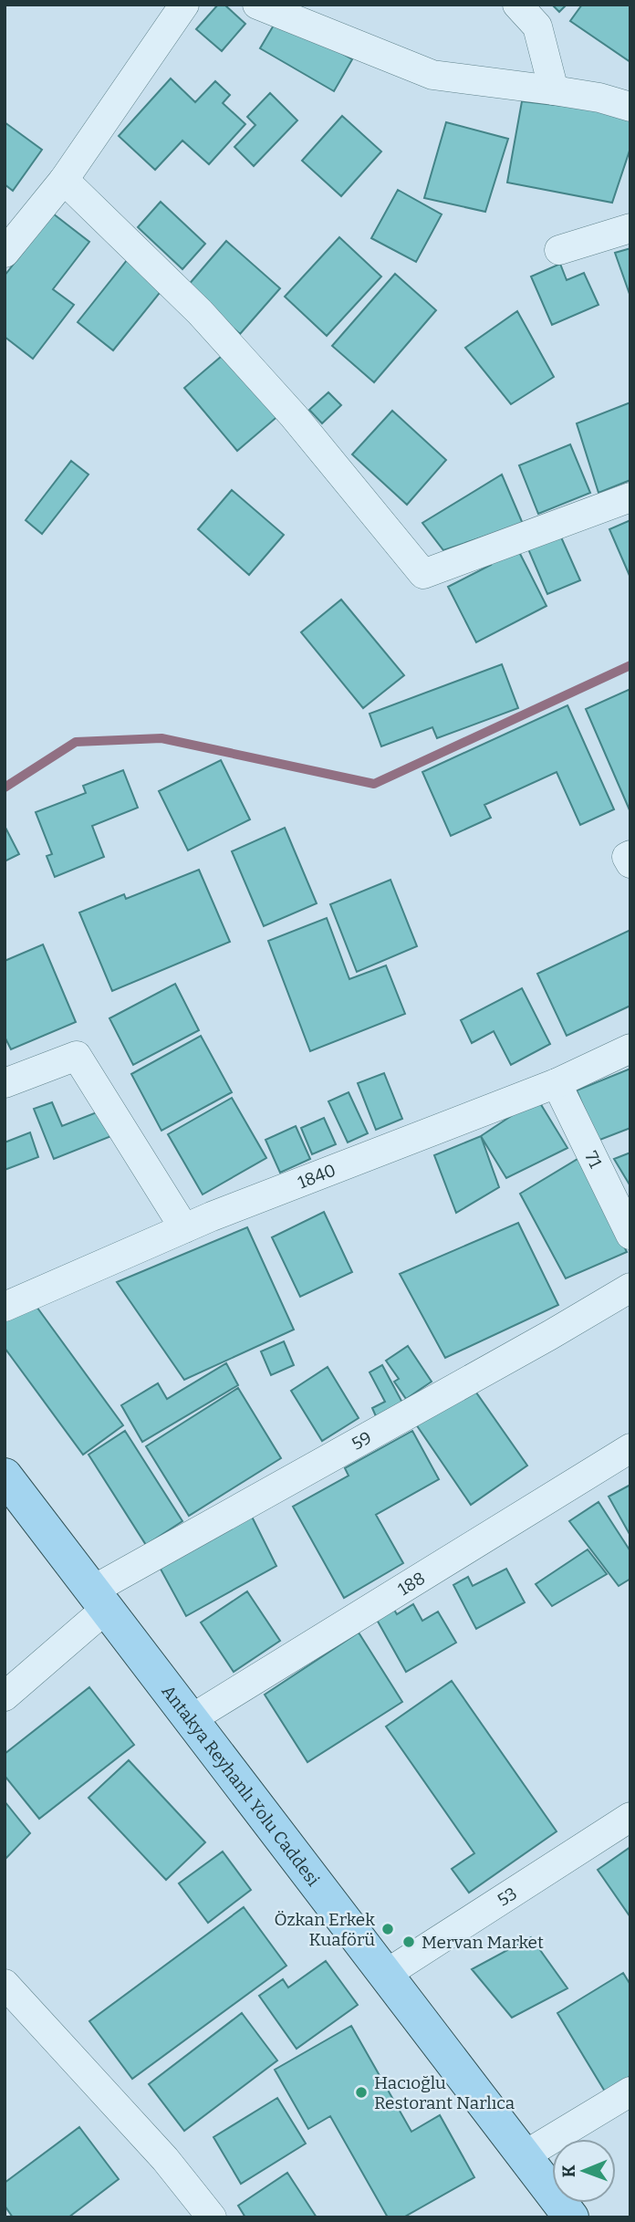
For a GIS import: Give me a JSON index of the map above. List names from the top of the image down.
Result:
{
  "streets": {
    "main road": ["Antakya Reyhanlı Yolu Caddesi"],
    "street": [
      "71",
      "1840",
      "59",
      "188",
      "53"
    ]
  },
  "crossings": [
    ["71", "1840"],
    ["59", "Antakya Reyhanlı Yolu Caddesi"],
    ["188", "Antakya Reyhanlı Yolu Caddesi"],
    ["Antakya Reyhanlı Yolu Caddesi", "53"]
  ],
  "places": ["Özkan Erkek Kuaförü", "Mervan Market", "Hacıoğlu Restorant Narlıca"],
  "north": "left"
}
